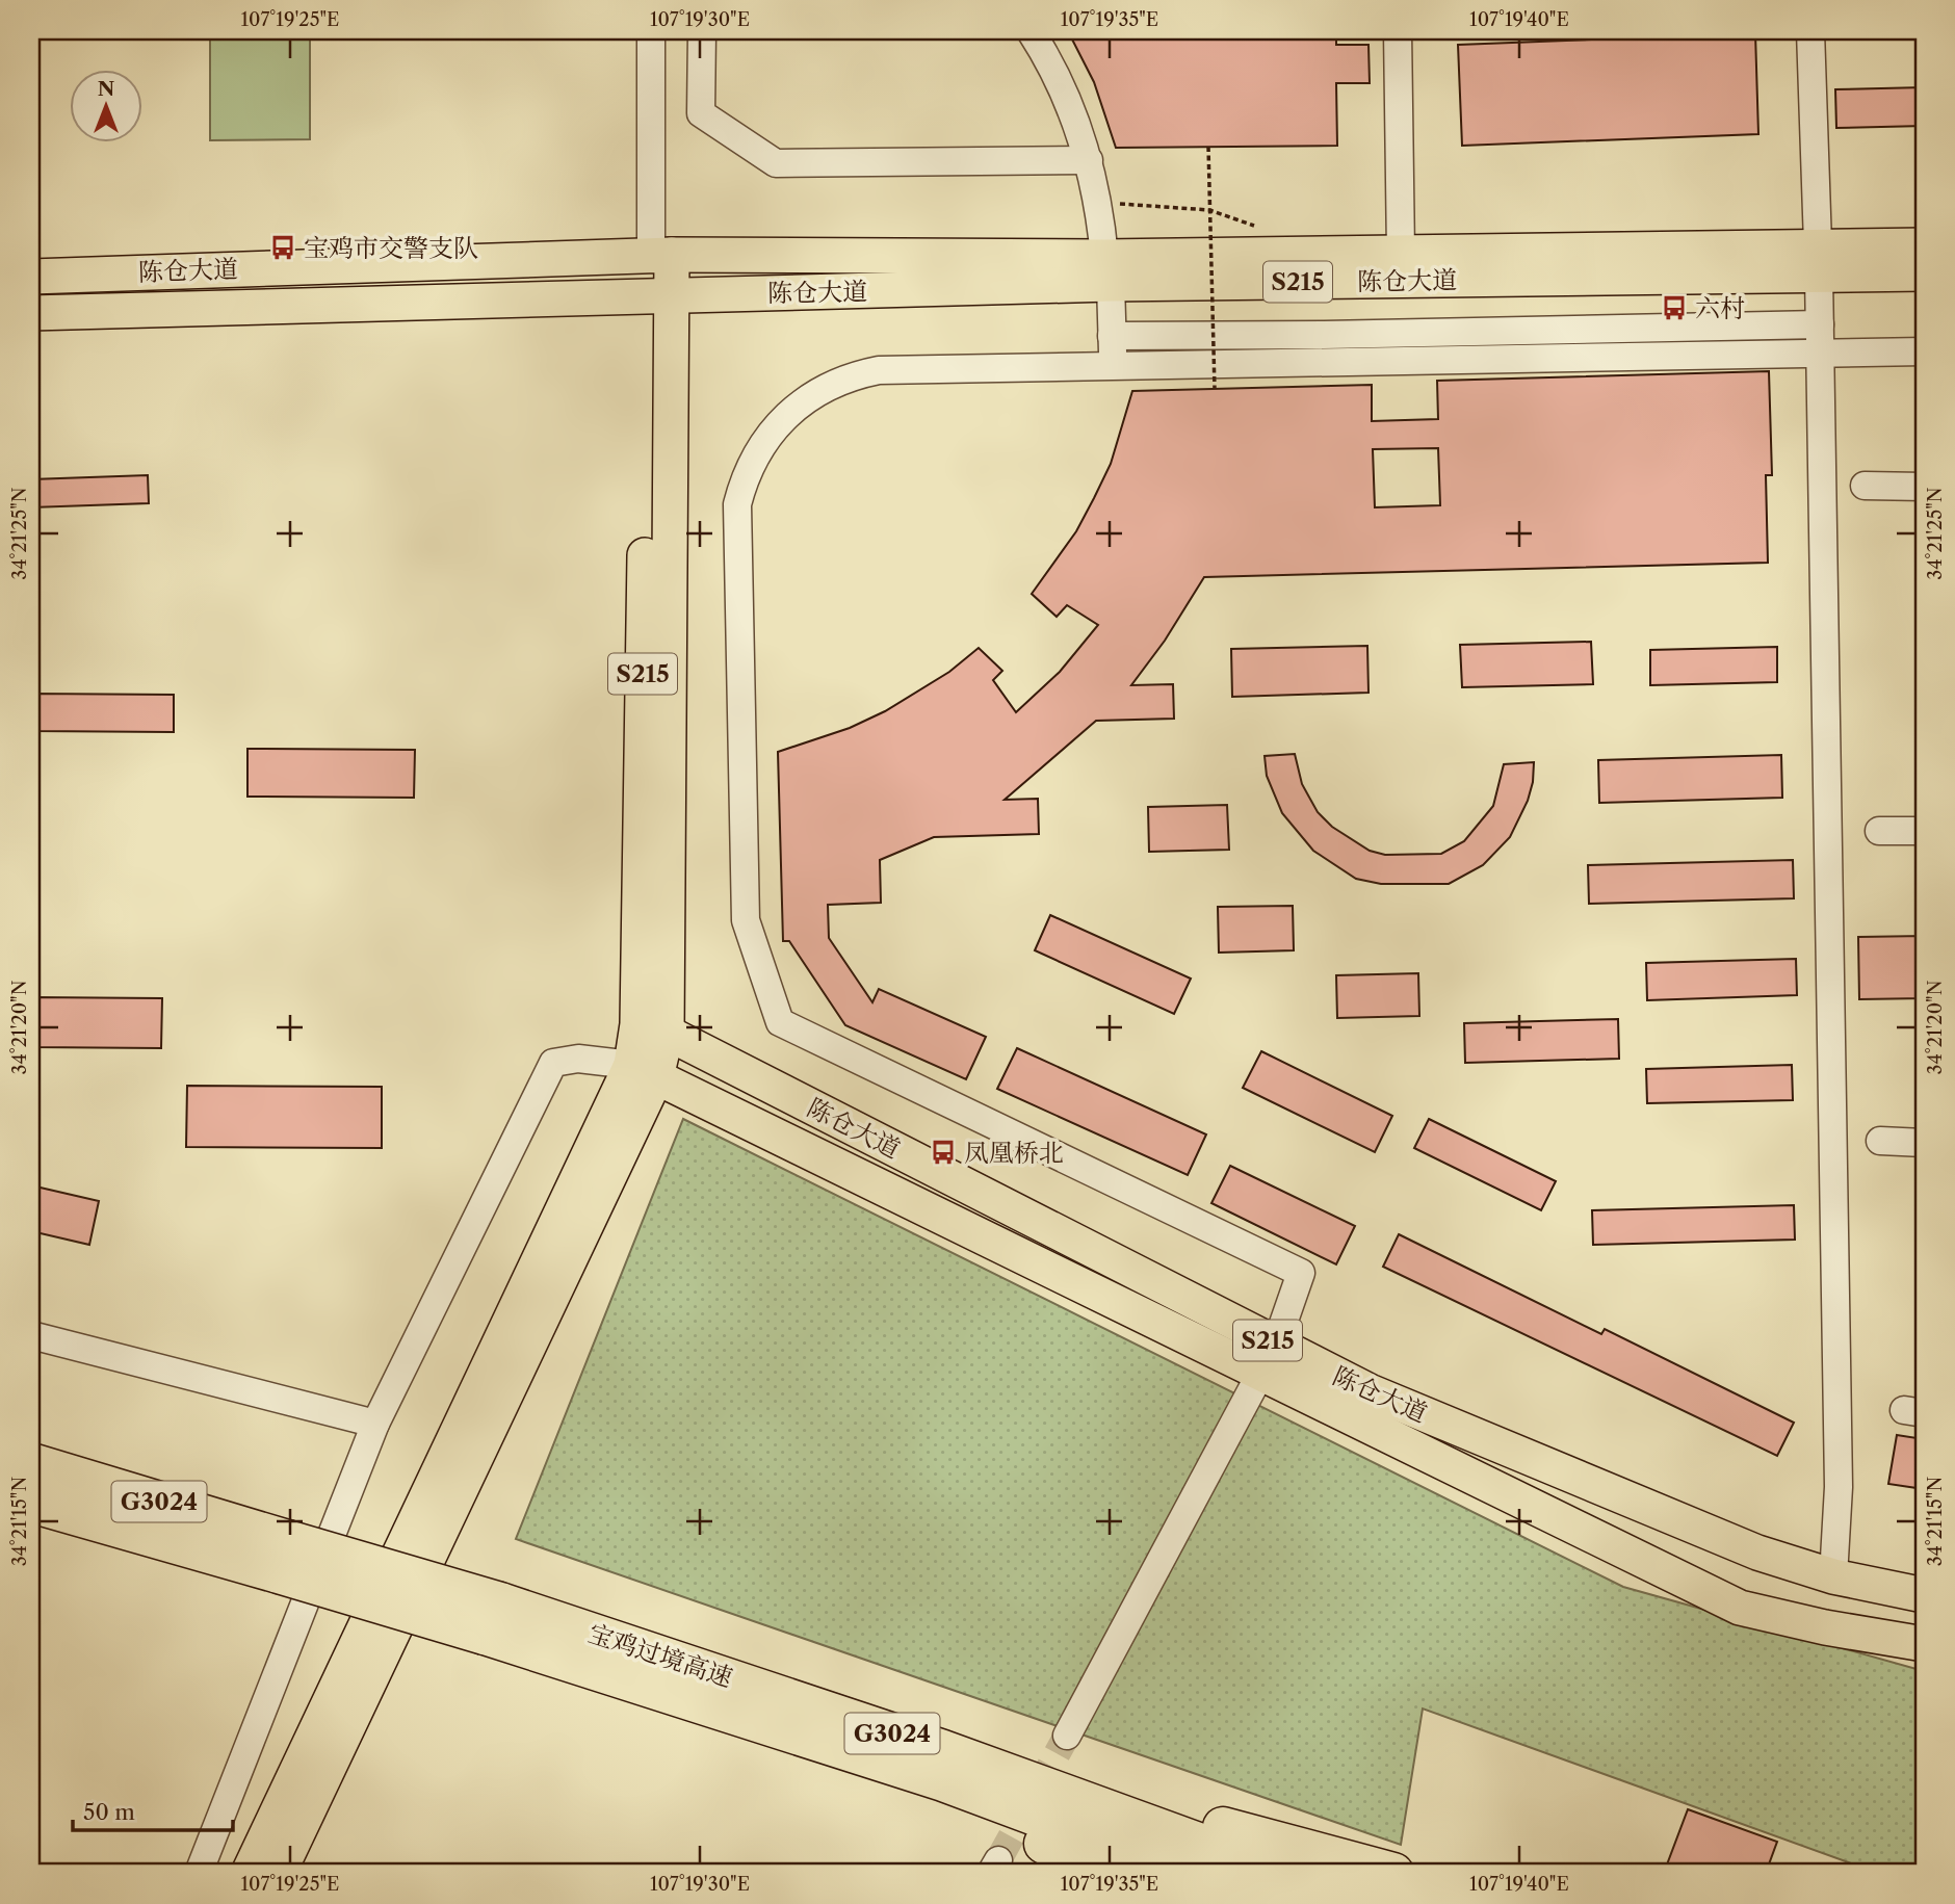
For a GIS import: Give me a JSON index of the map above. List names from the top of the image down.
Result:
{
  "streets": {
    "highway": ["G3024", "宝鸡过境高速"],
    "main road": ["陈仓大道", "S215"]
  },
  "crossings": [
    ["陈仓大道", "S215"]
  ],
  "places": {
    "bus stop": ["宝鸡市交警支队", "六村", "凤凰桥北"]
  },
  "scale_bar": "50 m",
  "north": "top",
  "coordinates": [
    "107°19'25\"E",
    "107°19'30\"E",
    "107°19'35\"E",
    "107°19'40\"E",
    "34°21'25\"N",
    "34°21'20\"N",
    "34°21'15\"N"
  ]
}
